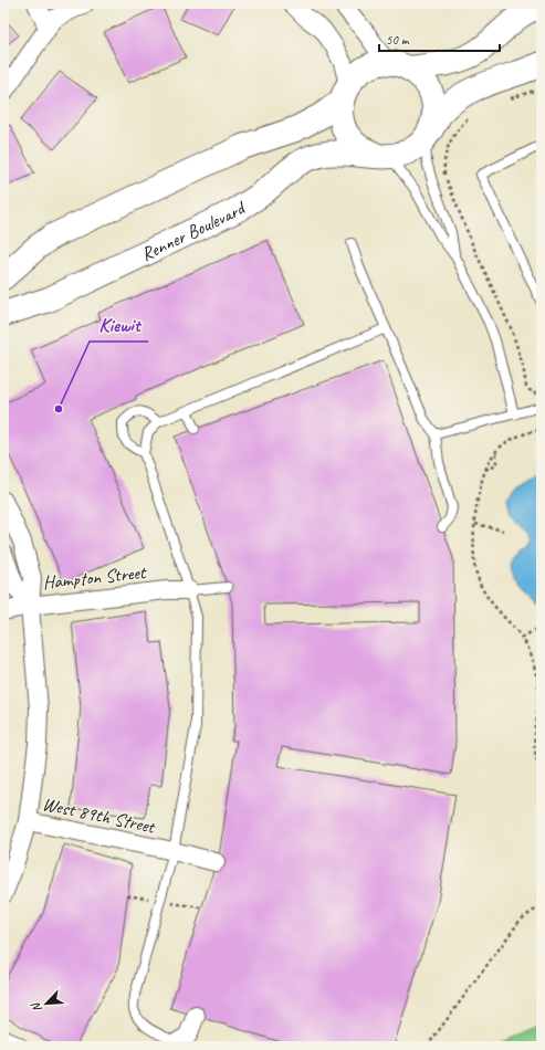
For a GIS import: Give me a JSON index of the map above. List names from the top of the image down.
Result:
{
  "streets": {
    "main road": ["Renner Boulevard"],
    "street": ["Hampton Street", "West 89th Street"]
  },
  "crossings": [
    ["Hampton Street", "West 89th Street"]
  ],
  "places": ["Kiewit"],
  "scale_bar": "50 m",
  "north": "bottom left"
}
